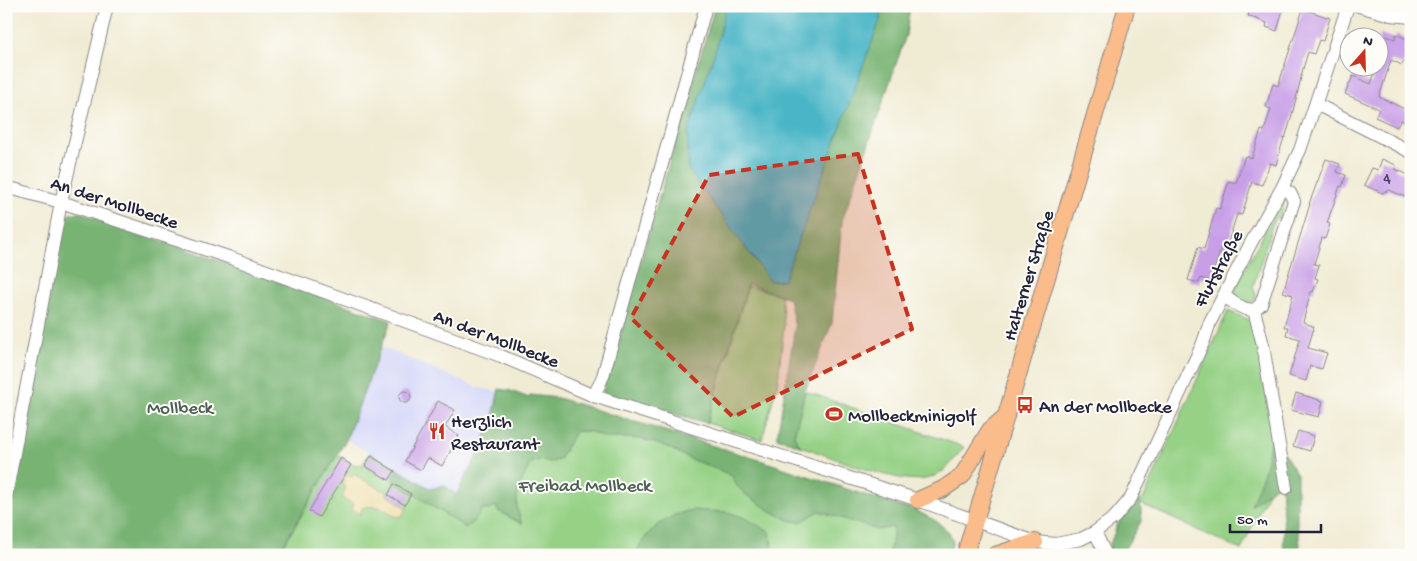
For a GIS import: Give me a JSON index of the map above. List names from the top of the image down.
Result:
{
  "streets": {
    "main road": ["Halterner Straße"],
    "street": ["An der Mollbecke", "Flutstraße"]
  },
  "crossings": [
    ["An der Mollbecke", "Flutstraße"],
    ["An der Mollbecke", "Halterner Straße"],
    ["Flutstraße", "Halterner Straße"]
  ],
  "parks": ["Mollbeck", "Freibad Mollbeck"],
  "places": {
    "bus stop": ["An der Mollbecke"],
    "sports": ["Mollbeckminigolf"],
    "restaurant": ["Herzlich Restaurant"]
  },
  "house_numbers": ["4"],
  "scale_bar": "50 m",
  "north": "top"
}
